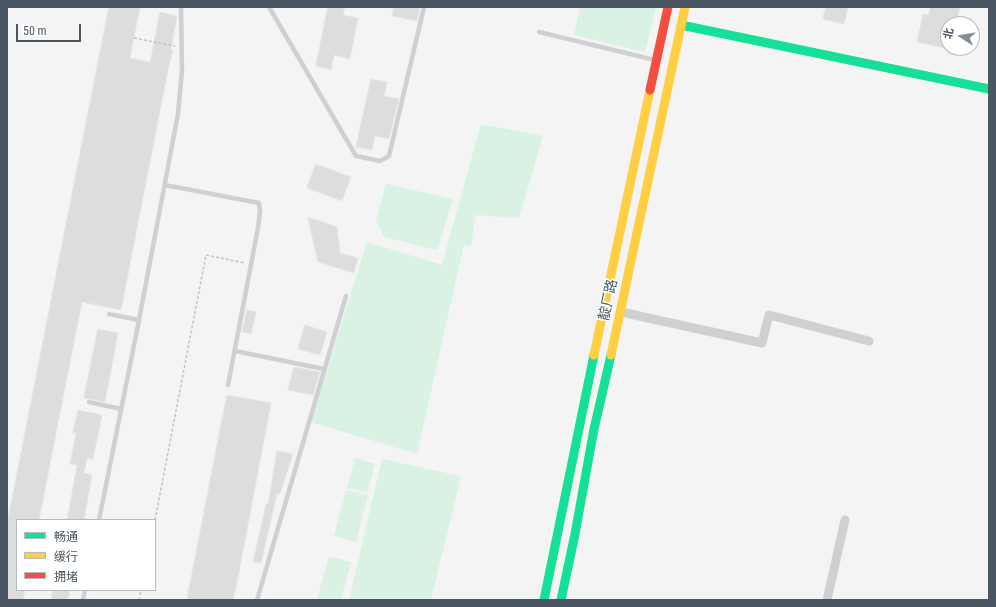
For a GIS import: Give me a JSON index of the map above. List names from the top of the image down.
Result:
{
  "streets": {
    "main road": ["靛厂路"]
  },
  "legend": ["畅通", "缓行", "拥堵"],
  "scale_bar": "50 m",
  "north": "left"
}
